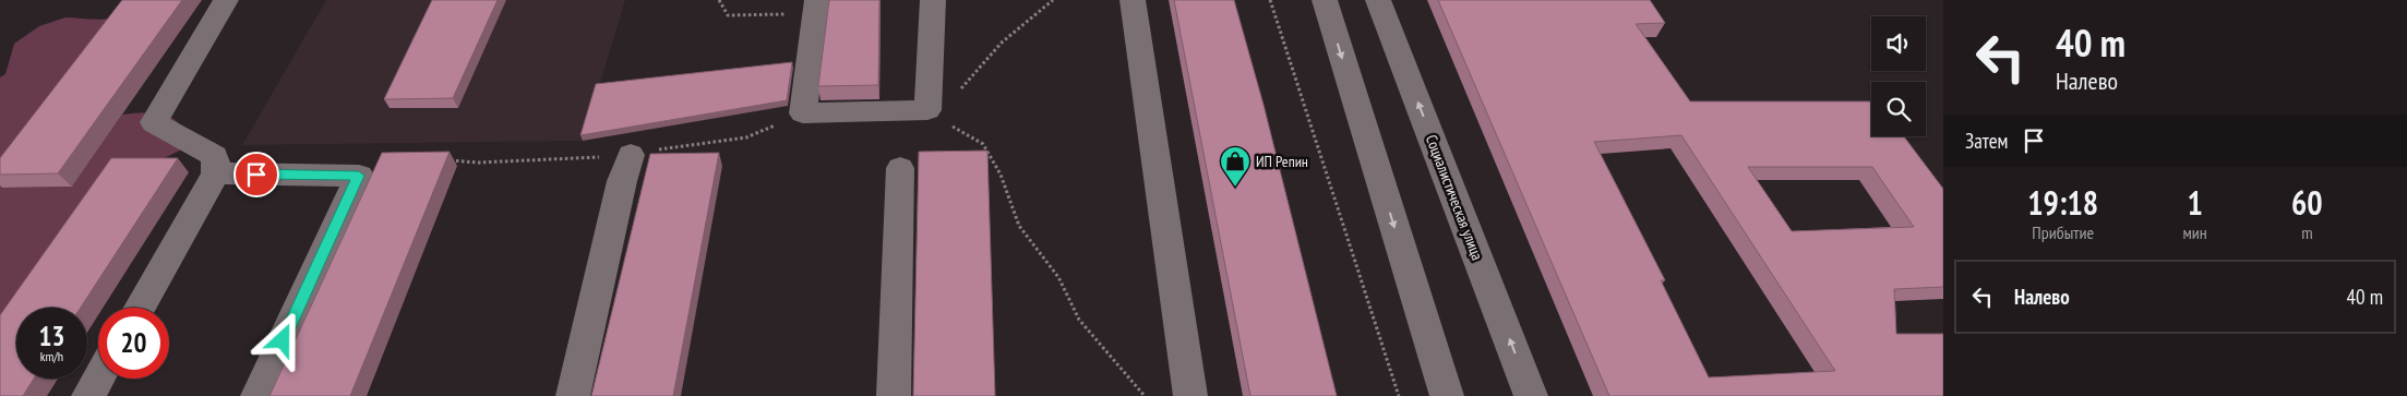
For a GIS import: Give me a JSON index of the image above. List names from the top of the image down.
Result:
{
  "streets": {
    "street": ["Социалистическая улица"]
  },
  "places": {
    "shop": ["ИП Репин"]
  },
  "page": {
    "turn": ["40 m", "Налево"],
    "then": "Затем",
    "eta": [
      "19:18",
      "Прибытие",
      "1",
      "мин",
      "60",
      "m"
    ],
    "list": [
      {
        "name": "Налево",
        "value": "40 m"
      }
    ],
    "speed": "13 km/h",
    "limit": "20"
  }
}
